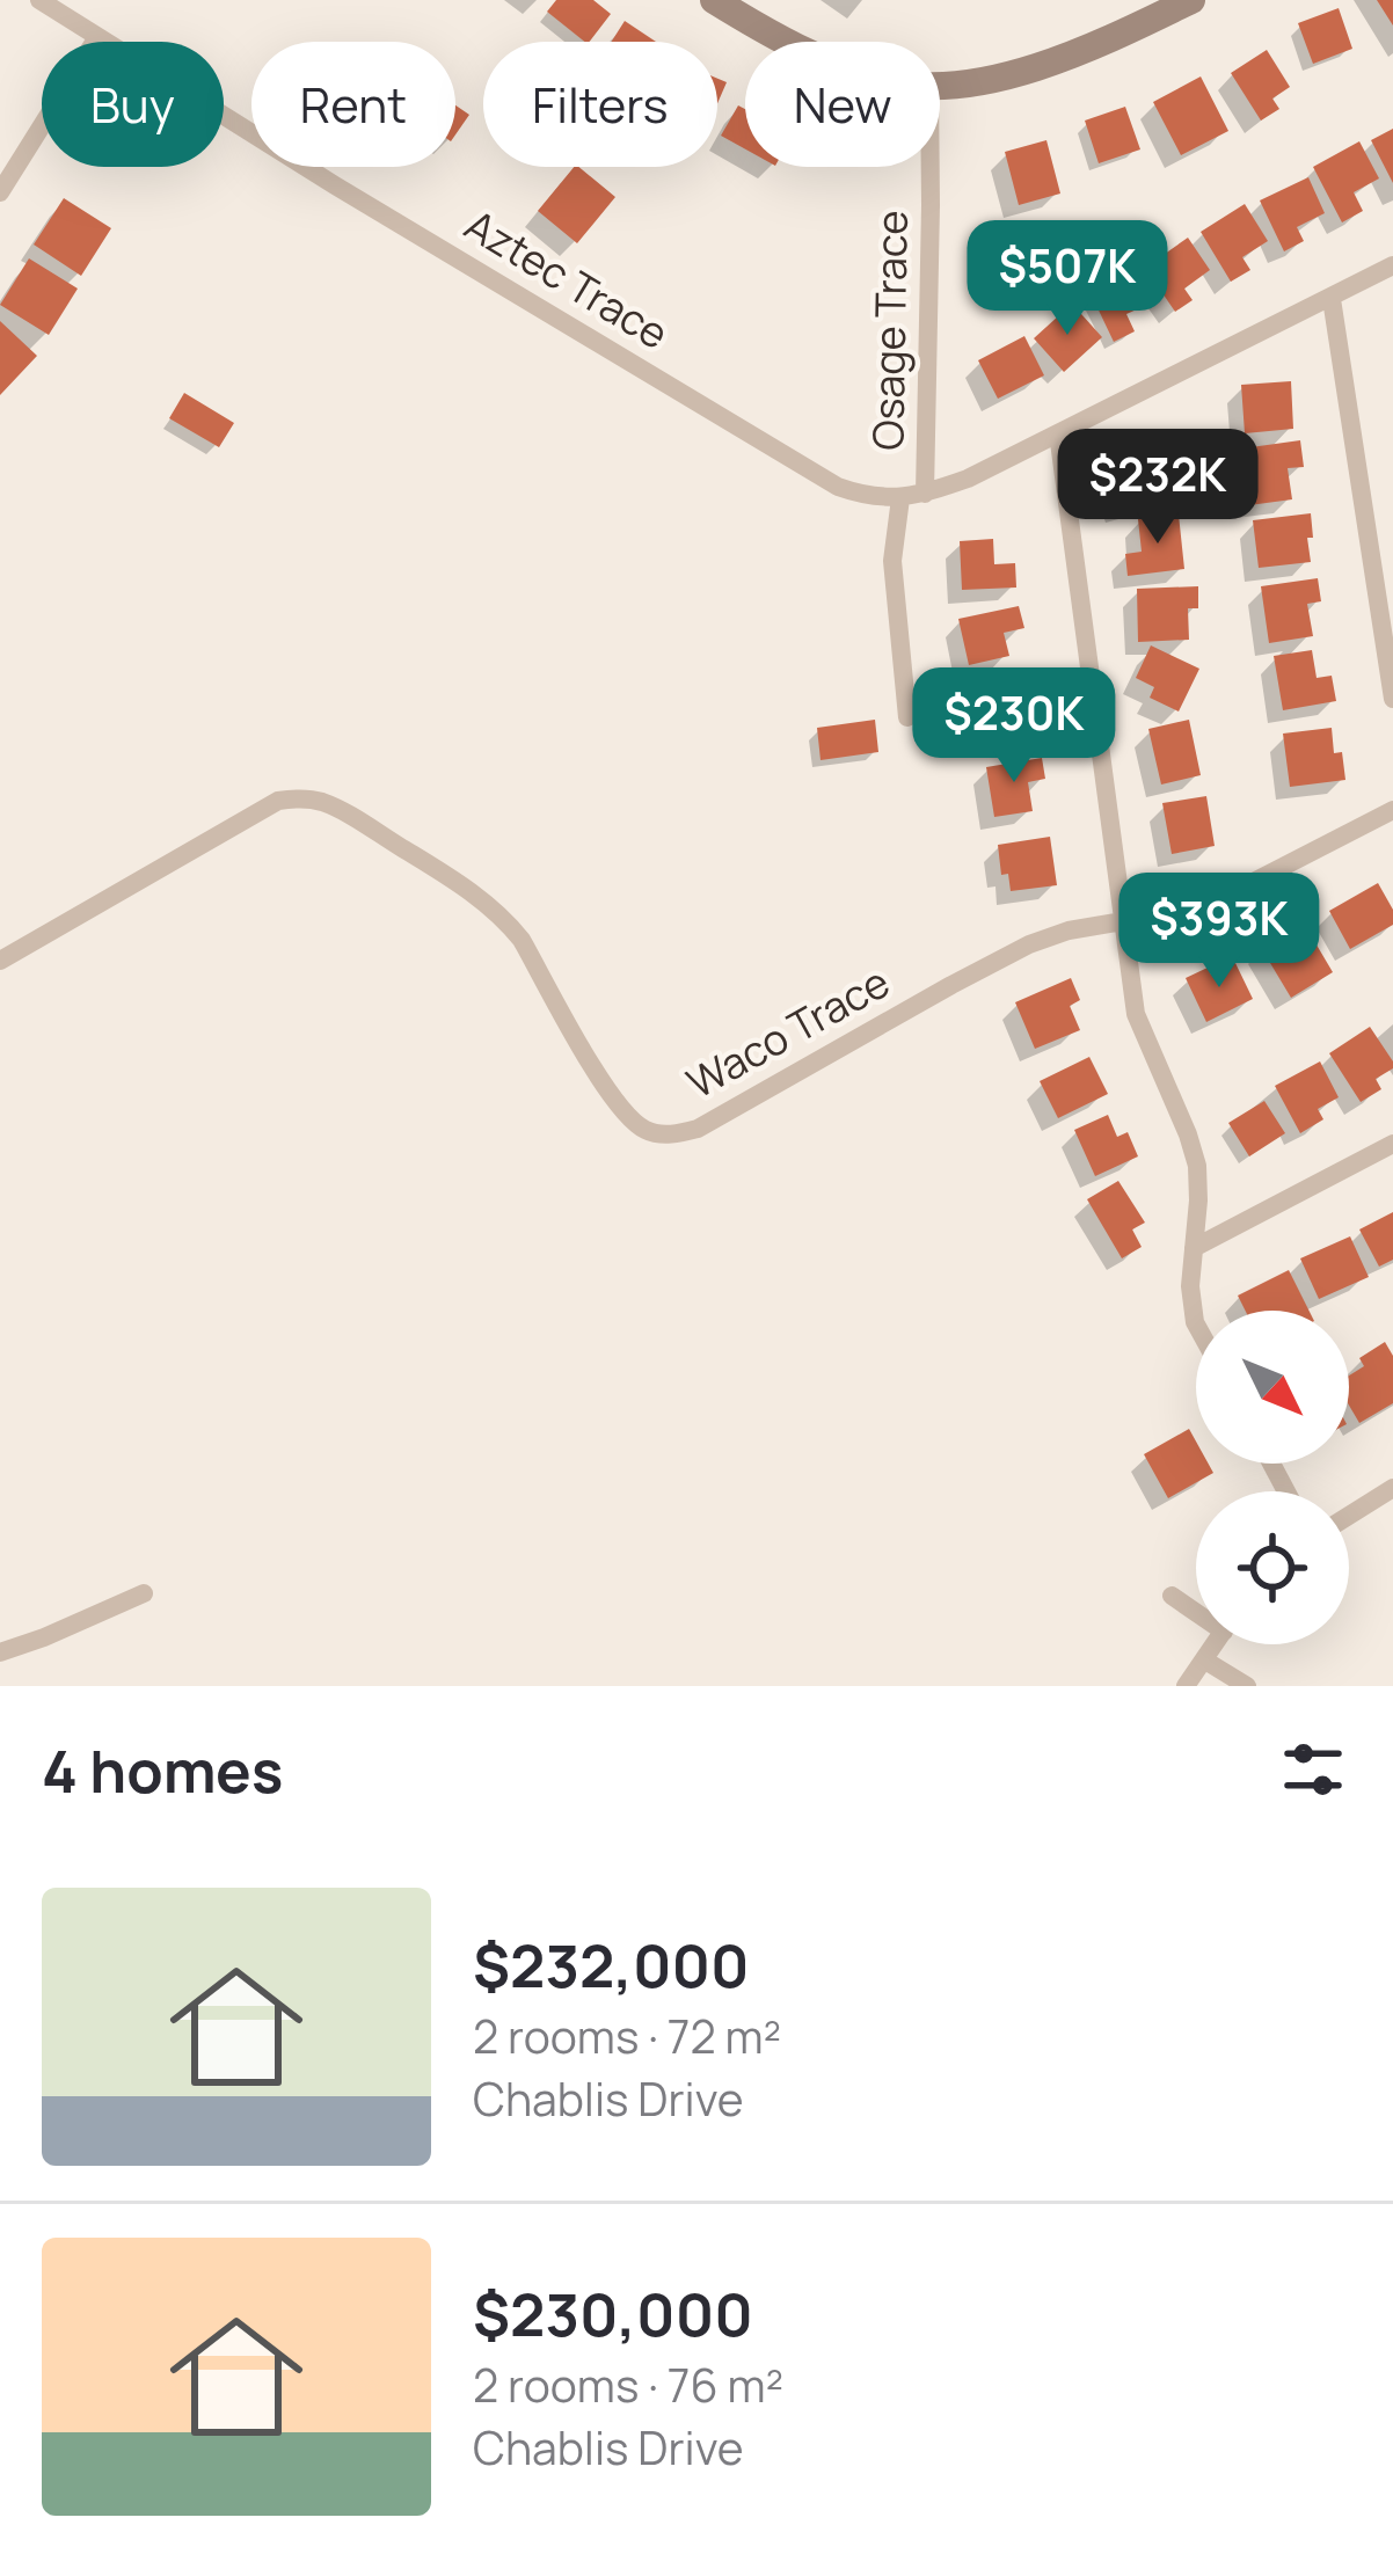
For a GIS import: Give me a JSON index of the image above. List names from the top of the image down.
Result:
{
  "streets": {
    "street": ["Aztec Trace", "Osage Trace", "Waco Trace"]
  },
  "crossings": [
    ["Aztec Trace", "Osage Trace"]
  ],
  "north": "bottom right",
  "page": {
    "chip": [
      "Buy",
      "Rent",
      "Filters",
      "New"
    ],
    "price": [
      "$507K",
      "$232K",
      "$230K",
      "$393K"
    ],
    "heading": "4 homes",
    "list": [
      {
        "name": "$232,000",
        "note": "2 rooms · 72 m² · Chablis Drive"
      },
      {
        "name": "$230,000",
        "note": "2 rooms · 76 m² · Chablis Drive"
      }
    ]
  }
}
